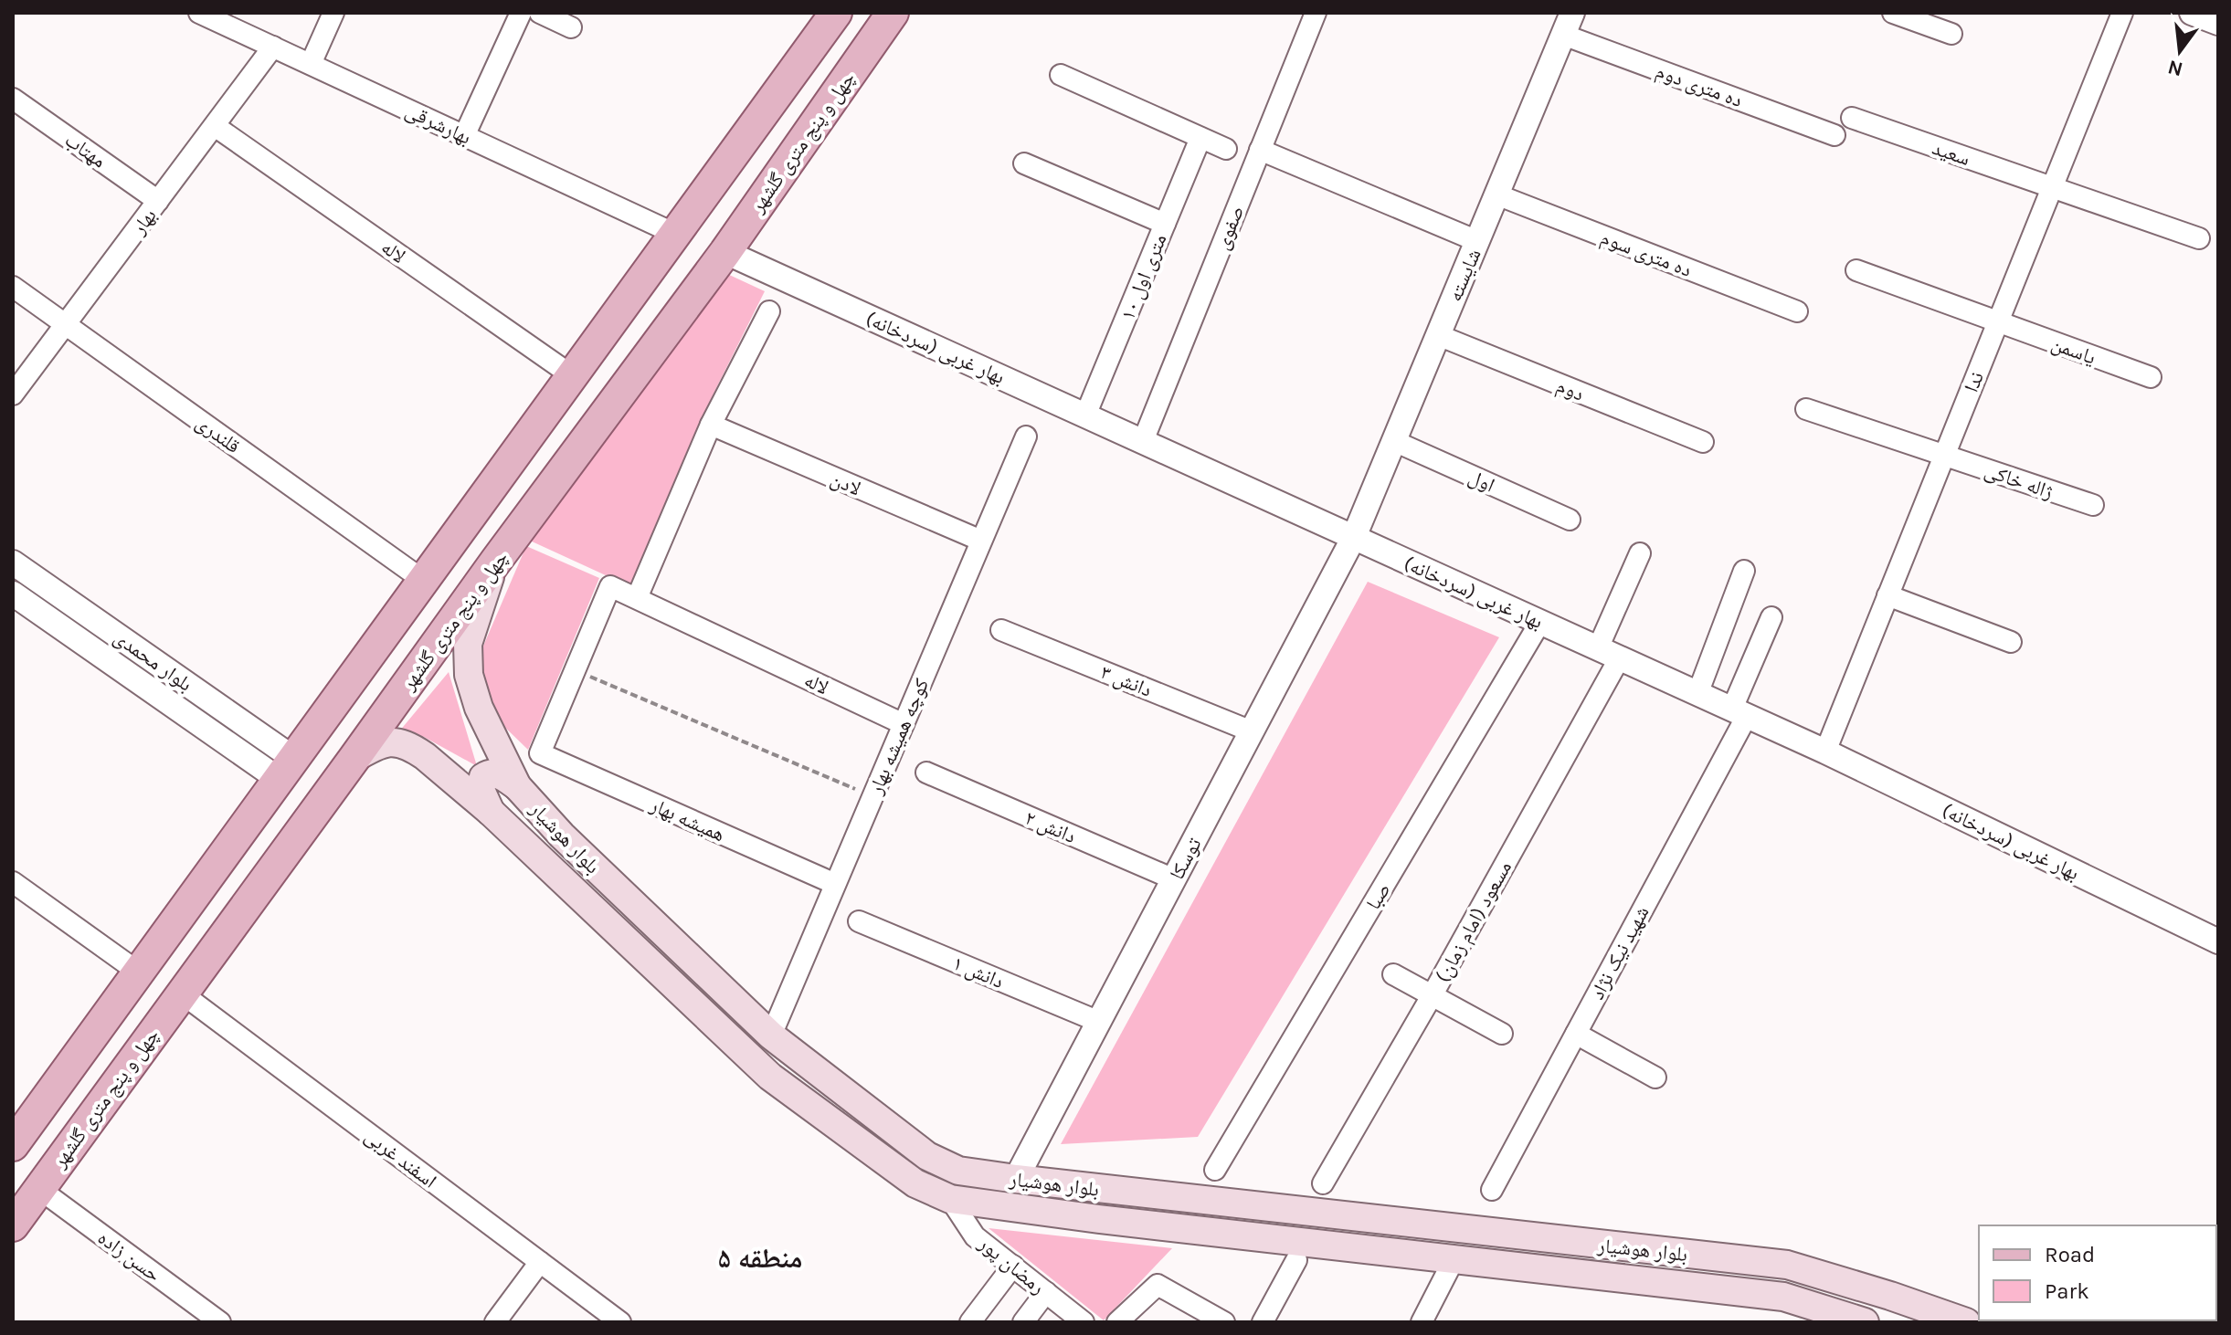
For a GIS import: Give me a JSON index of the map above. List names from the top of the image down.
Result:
{
  "streets": {
    "main road": ["چهل و پنج متری گلشهر", "بلوار هوشیار"],
    "street": [
      "ده متری دوم",
      "بهارشرقی",
      "مهتاب",
      "سعید",
      "بهار",
      "صفوی",
      "لاله",
      "ده متری سوم",
      "شایسته",
      "۱۰ متری اول",
      "بهار غربی (سردخانه)",
      "یاسمن",
      "ندا",
      "دوم",
      "قلندری",
      "اول",
      "ژاله خاکی",
      "لادن",
      "بلوار محمدی",
      "دانش ۳",
      "کوچه همیشه بهار",
      "همیشه بهار",
      "دانش ۲",
      "توسکا",
      "صبا",
      "مسعود (امام زمان)",
      "شهید نیک نژاد",
      "دانش ۱",
      "اسفند غربی",
      "حسن زاده",
      "رمضان پور"
    ]
  },
  "crossings": [
    ["ده متری دوم", "شایسته"],
    ["بهارشرقی", "بهار"],
    ["چهل و پنج متری گلشهر", "بهار غربی (سردخانه)"],
    ["چهل و پنج متری گلشهر", "بلوار هوشیار"],
    ["چهل و پنج متری گلشهر", "اسفند غربی"],
    ["چهل و پنج متری گلشهر", "حسن زاده"],
    ["مهتاب", "بهار"],
    ["سعید", "ندا"],
    ["بهار", "لاله"],
    ["بهار", "قلندری"],
    ["صفوی", "بهار غربی (سردخانه)"],
    ["لاله", "کوچه همیشه بهار"],
    ["لاله", "همیشه بهار"],
    ["ده متری سوم", "شایسته"],
    ["شایسته", "بهار غربی (سردخانه)"],
    ["شایسته", "دوم"],
    ["شایسته", "اول"],
    ["شایسته", "توسکا"],
    ["۱۰ متری اول", "بهار غربی (سردخانه)"],
    ["بهار غربی (سردخانه)", "ندا"],
    ["بهار غربی (سردخانه)", "توسکا"],
    ["بهار غربی (سردخانه)", "صبا"],
    ["بهار غربی (سردخانه)", "مسعود (امام زمان)"],
    ["بهار غربی (سردخانه)", "شهید نیک نژاد"],
    ["یاسمن", "ندا"],
    ["ندا", "ژاله خاکی"],
    ["لادن", "کوچه همیشه بهار"],
    ["دانش ۳", "توسکا"],
    ["کوچه همیشه بهار", "همیشه بهار"],
    ["کوچه همیشه بهار", "بلوار هوشیار"],
    ["دانش ۲", "توسکا"],
    ["بلوار هوشیار", "توسکا"],
    ["بلوار هوشیار", "رمضان پور"],
    ["توسکا", "دانش ۱"]
  ],
  "districts": ["منطقه ۵"],
  "legend": ["Road", "Park"],
  "north": "bottom"
}
